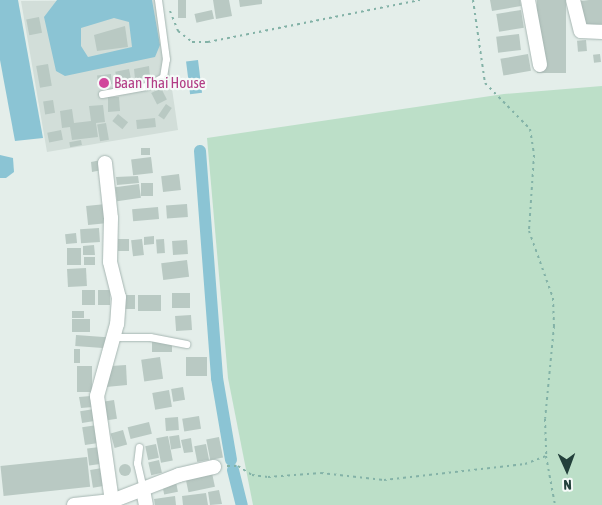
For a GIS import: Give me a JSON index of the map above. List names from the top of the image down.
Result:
{
  "places": ["Baan Thai House"],
  "north": "bottom"
}
